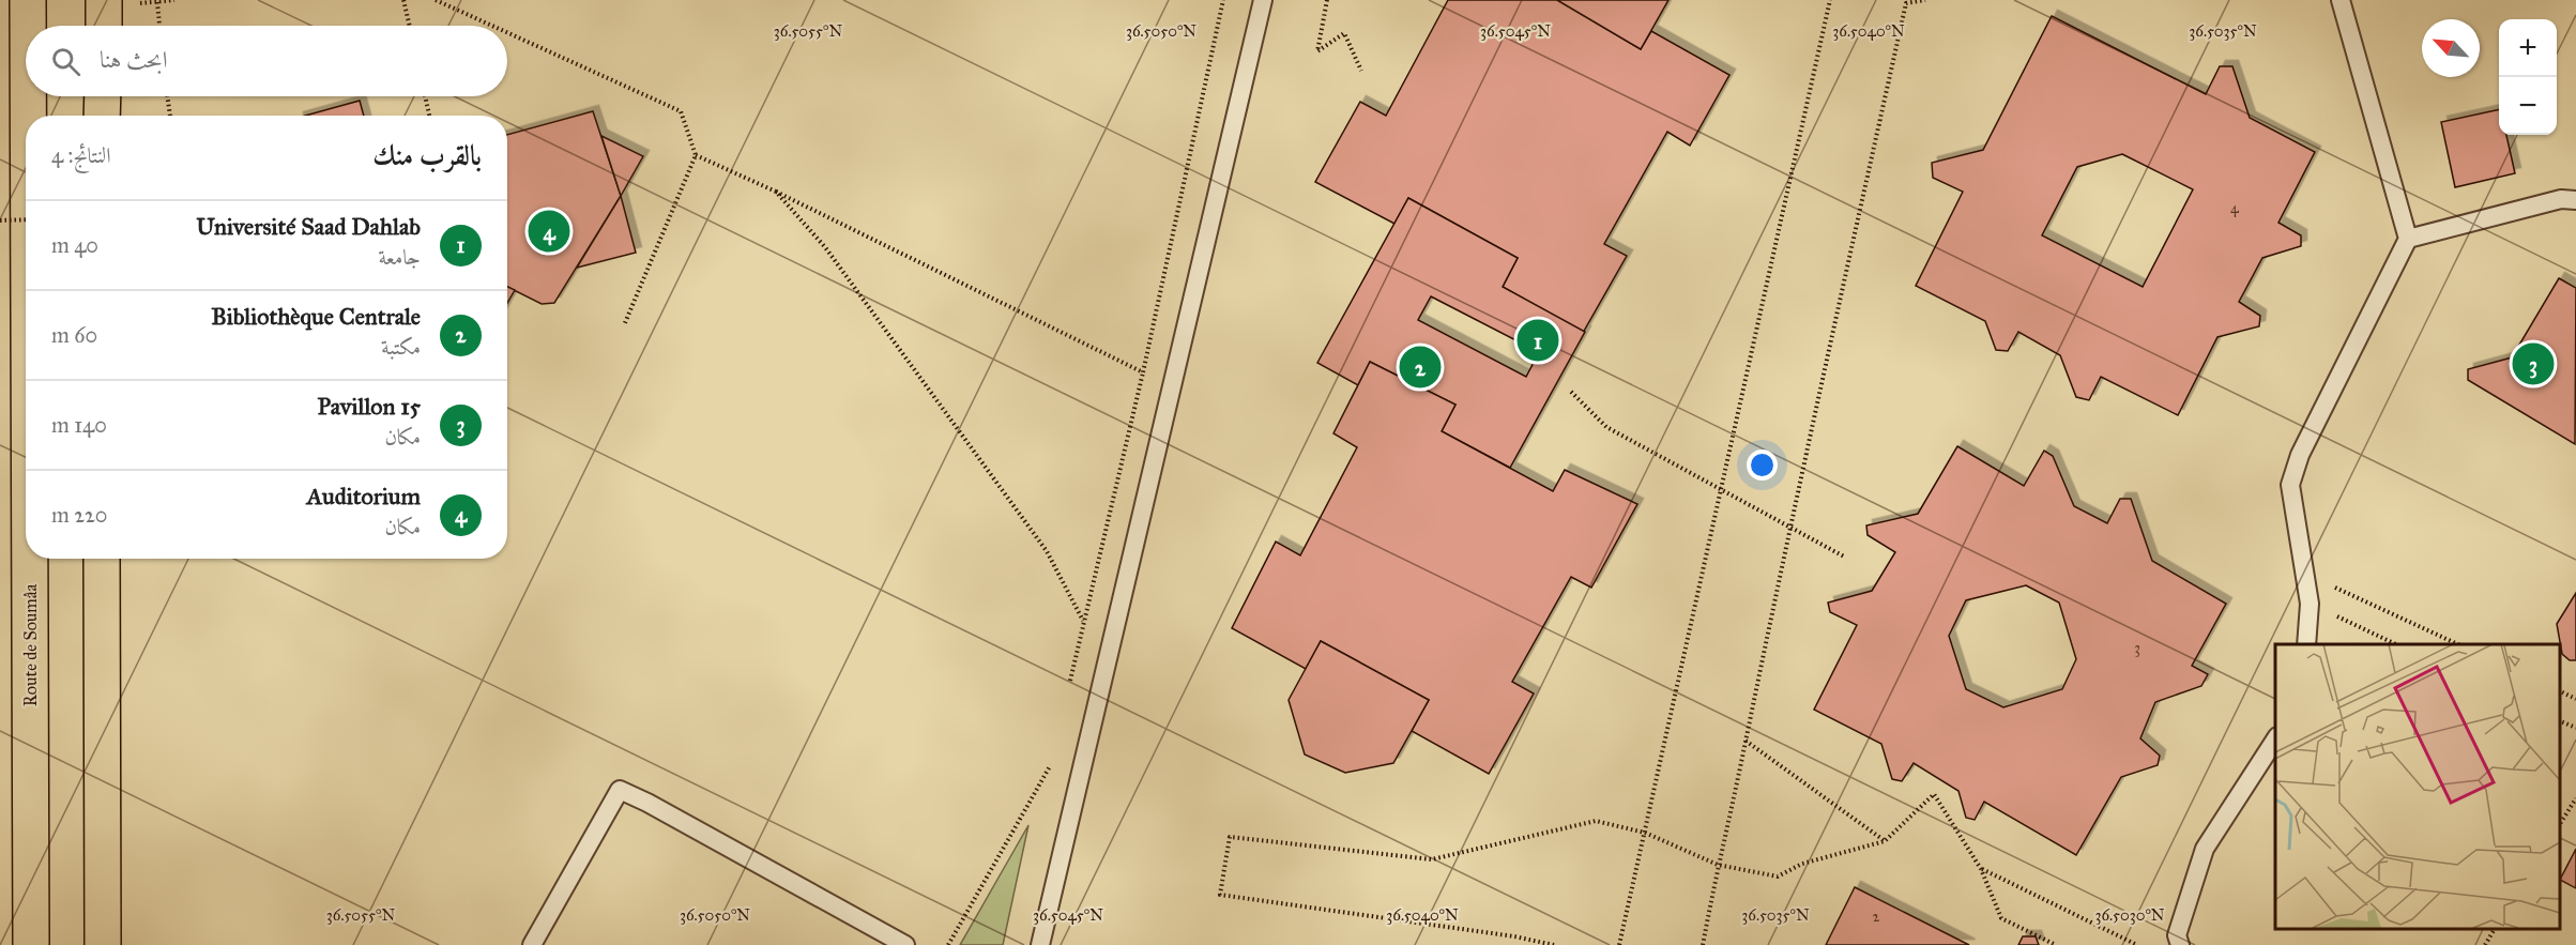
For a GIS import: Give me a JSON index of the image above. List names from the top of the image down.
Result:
{
  "streets": {
    "highway": ["Route de Soumâa"]
  },
  "house_numbers": ["4", "3", "2"],
  "north": "top left",
  "page": {
    "map_buttons": ["+", "−"],
    "search": "ابحث هنا",
    "heading": ["بالقرب منك", "النتائج: 4"],
    "list": [
      {
        "mark": "1",
        "name": "Université Saad Dahlab",
        "note": "جامعة",
        "value": "40 m"
      },
      {
        "mark": "2",
        "name": "Bibliothèque Centrale",
        "note": "مكتبة",
        "value": "60 m"
      },
      {
        "mark": "3",
        "name": "Pavillon 15",
        "note": "مكان",
        "value": "140 m"
      },
      {
        "mark": "4",
        "name": "Auditorium",
        "note": "مكان",
        "value": "220 m"
      }
    ],
    "pins": [
      "4",
      "1",
      "3",
      "2"
    ]
  },
  "coordinates": [
    "36.5055°N",
    "36.5050°N",
    "36.5045°N",
    "36.5040°N",
    "36.5035°N",
    "36.5030°N"
  ]
}
